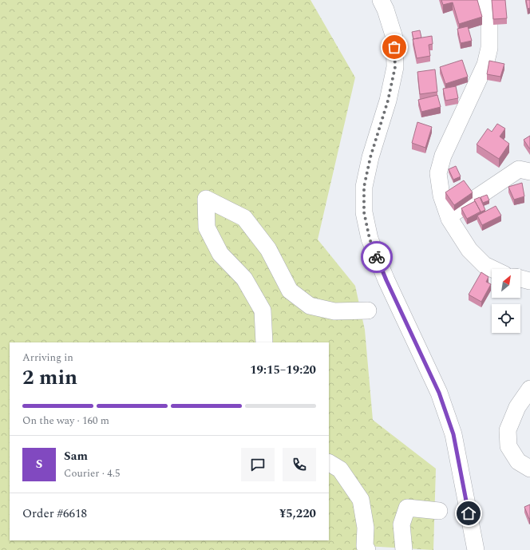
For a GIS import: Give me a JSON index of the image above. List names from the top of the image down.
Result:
{
  "north": "top right",
  "page": {
    "heading": ["2 min", "Arriving in", "19:15–19:20"],
    "panel": [
      "Sam",
      "Courier · 4.5",
      "Order #6618",
      "¥5,220"
    ],
    "bar": "On the way · 160 m",
    "round": "S"
  }
}
